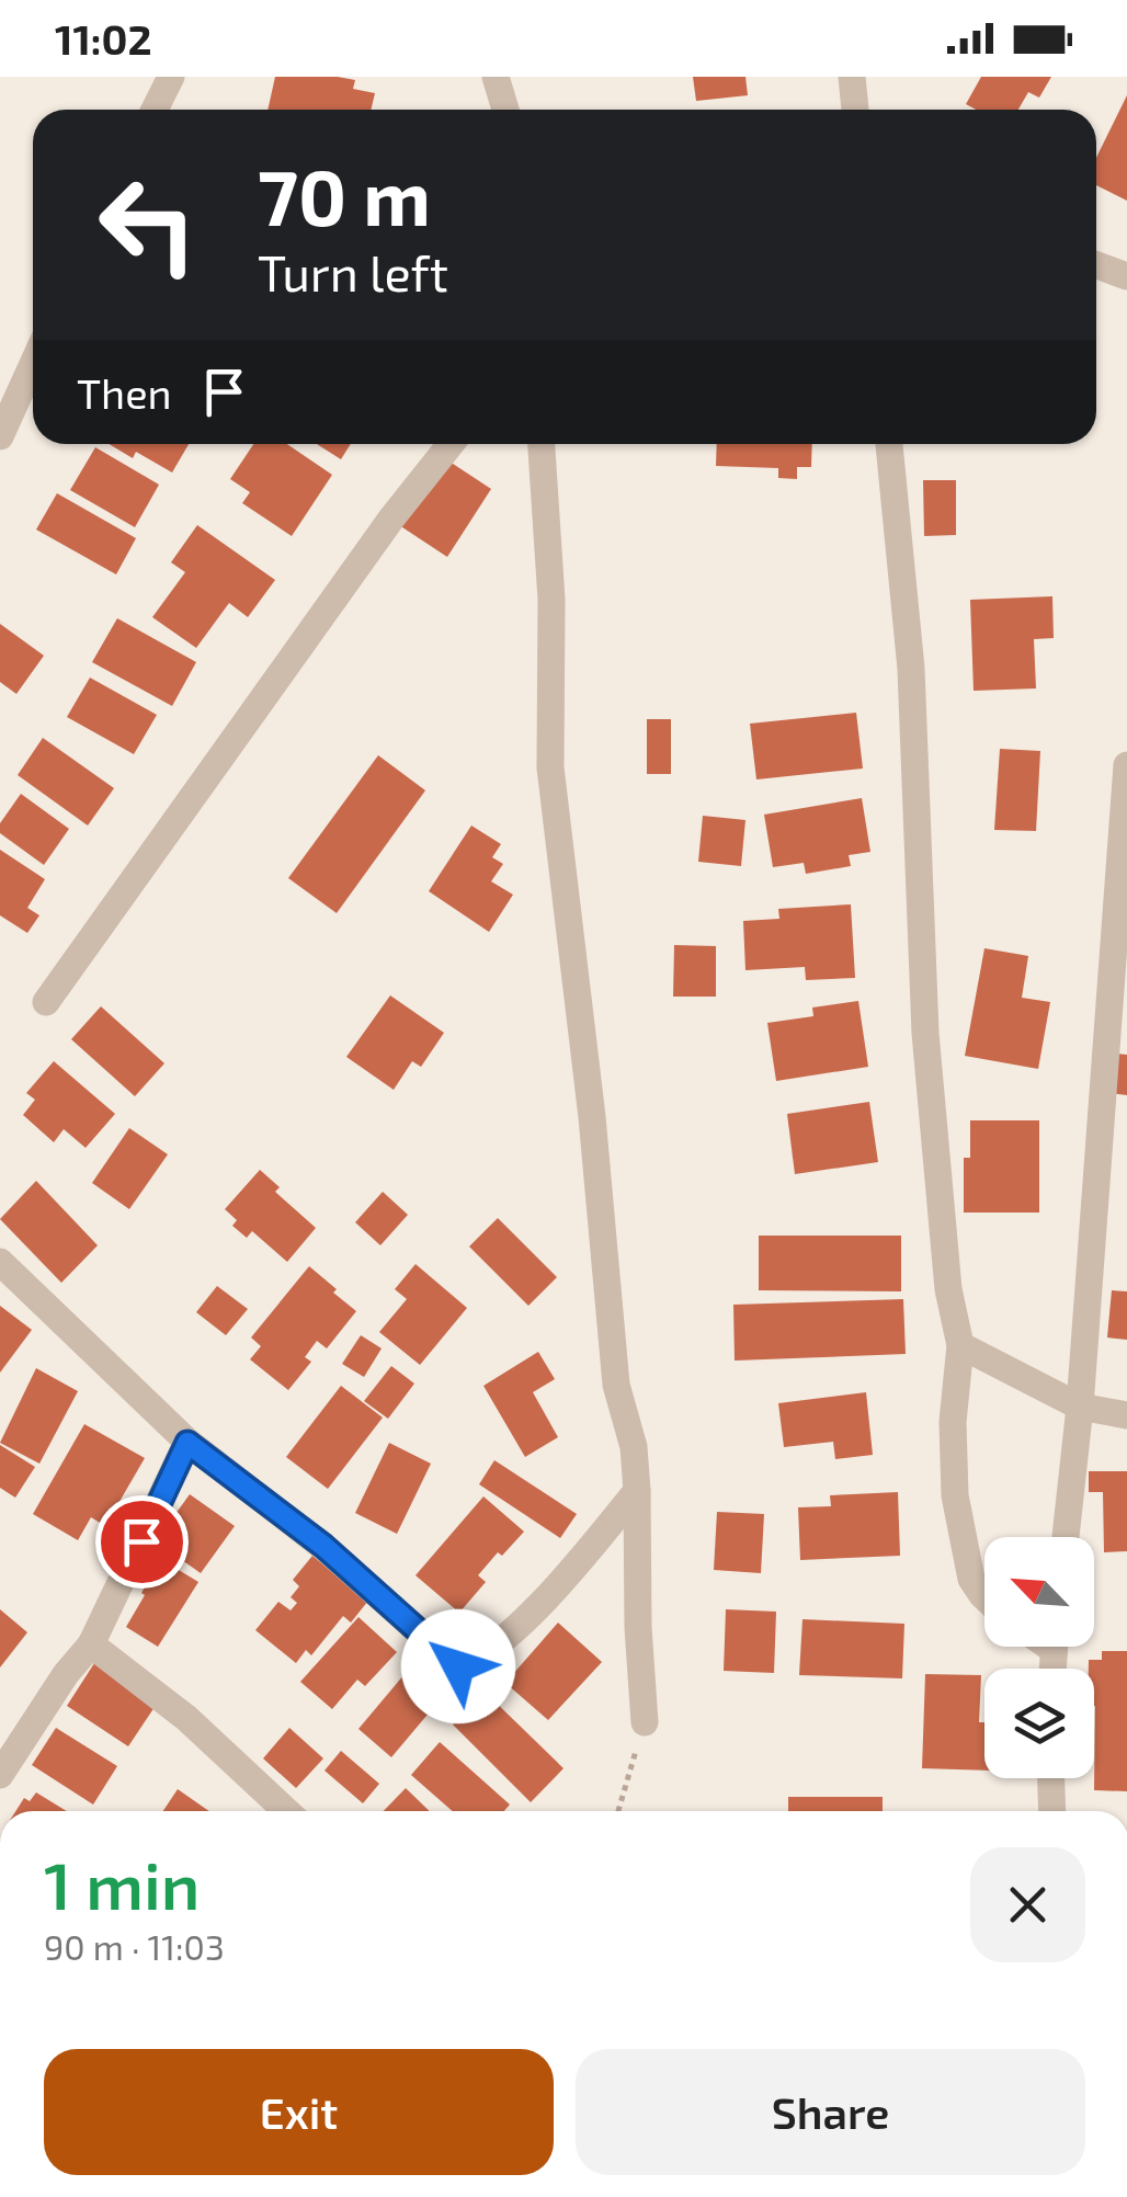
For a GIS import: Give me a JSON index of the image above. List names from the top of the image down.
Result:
{
  "north": "top left",
  "page": {
    "status": "11:02",
    "turn": ["70 m", "Turn left"],
    "then": "Then",
    "heading": ["1 min", "90 m · 11:03"],
    "buttons": ["Exit", "Share"]
  }
}
